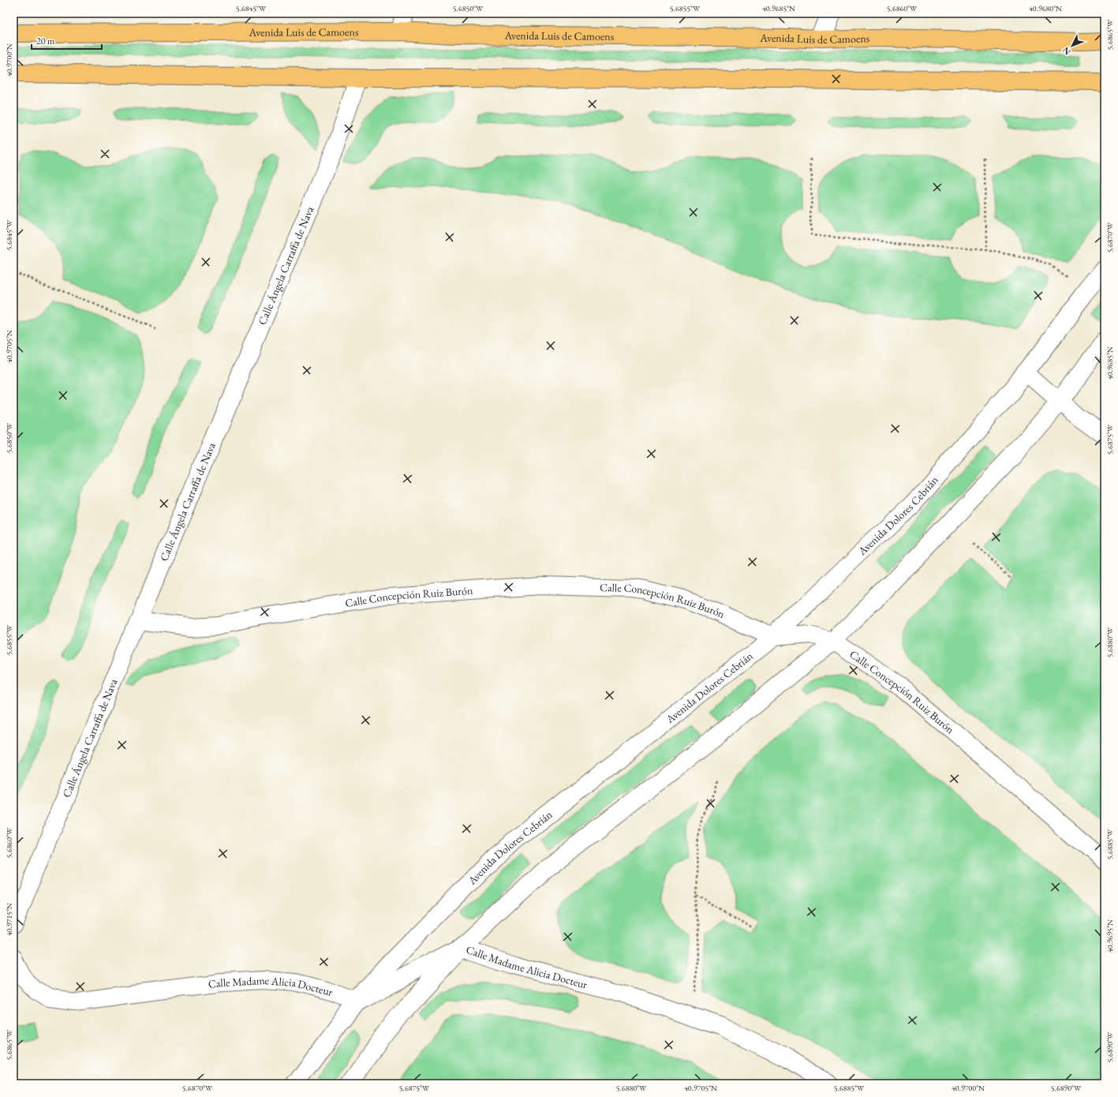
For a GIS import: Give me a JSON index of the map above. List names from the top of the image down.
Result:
{
  "streets": {
    "main road": ["Avenida Luis de Camoens"],
    "street": [
      "Calle Ángela Carraffa de Nava",
      "Avenida Dolores Cebrián",
      "Calle Concepción Ruiz Burón",
      "Calle Madame Alicia Docteur"
    ]
  },
  "crossings": [
    ["Calle Ángela Carraffa de Nava", "Calle Concepción Ruiz Burón"],
    ["Avenida Dolores Cebrián", "Calle Concepción Ruiz Burón"],
    ["Avenida Dolores Cebrián", "Calle Madame Alicia Docteur"]
  ],
  "scale_bar": "20 m",
  "north": "bottom left",
  "coordinates": [
    "5.6845°W",
    "5.6850°W",
    "5.6855°W",
    "40.9685°N",
    "5.6860°W",
    "40.9680°N",
    "5.6865°W",
    "40.9700°N",
    "5.6870°W",
    "40.9705°N",
    "5.6875°W",
    "5.6880°W",
    "5.6885°W",
    "40.9715°N",
    "40.9695°N",
    "5.6890°W"
  ]
}
